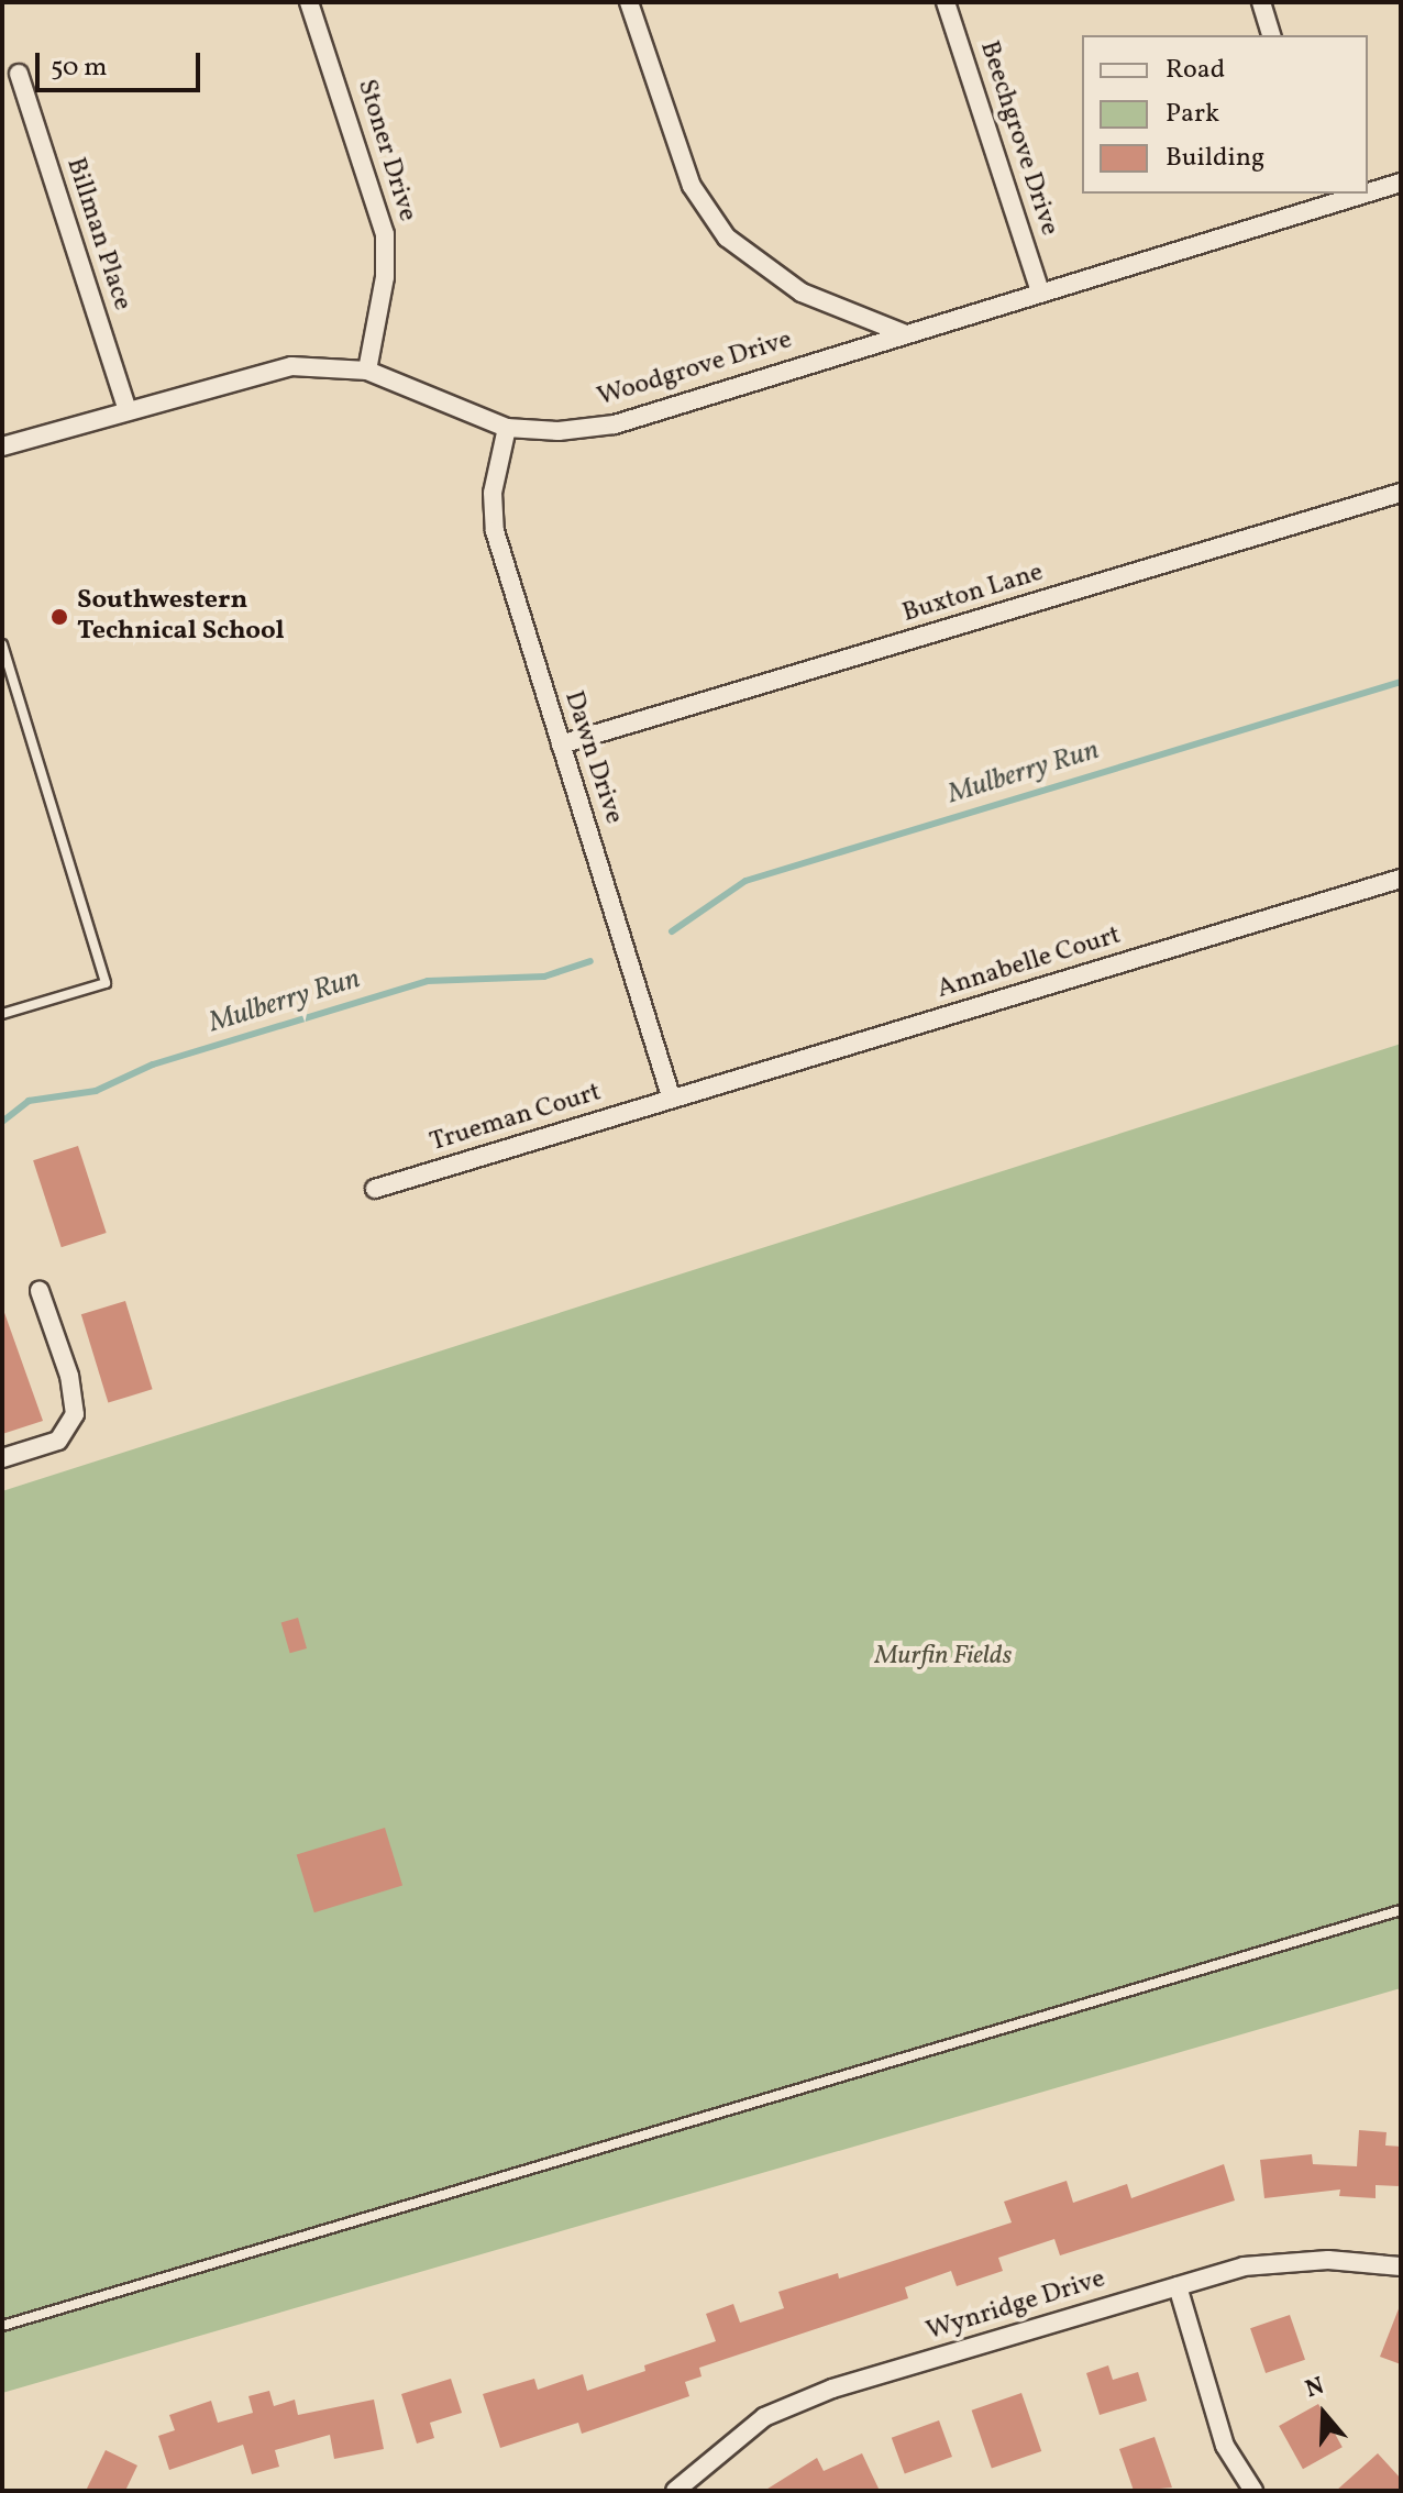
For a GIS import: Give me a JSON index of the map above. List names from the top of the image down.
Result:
{
  "streets": {
    "street": [
      "Beechgrove Drive",
      "Stoner Drive",
      "Billman Place",
      "Woodgrove Drive",
      "Buxton Lane",
      "Dawn Drive",
      "Annabelle Court",
      "Trueman Court",
      "Wynridge Drive"
    ]
  },
  "crossings": [
    ["Beechgrove Drive", "Woodgrove Drive"],
    ["Stoner Drive", "Woodgrove Drive"],
    ["Billman Place", "Woodgrove Drive"],
    ["Woodgrove Drive", "Dawn Drive"],
    ["Buxton Lane", "Dawn Drive"],
    ["Dawn Drive", "Annabelle Court"],
    ["Dawn Drive", "Trueman Court"],
    ["Annabelle Court", "Trueman Court"]
  ],
  "water": ["Mulberry Run"],
  "parks": ["Murfin Fields"],
  "places": ["Southwestern Technical School"],
  "legend": ["Road", "Park", "Building"],
  "scale_bar": "50 m",
  "north": "top"
}
